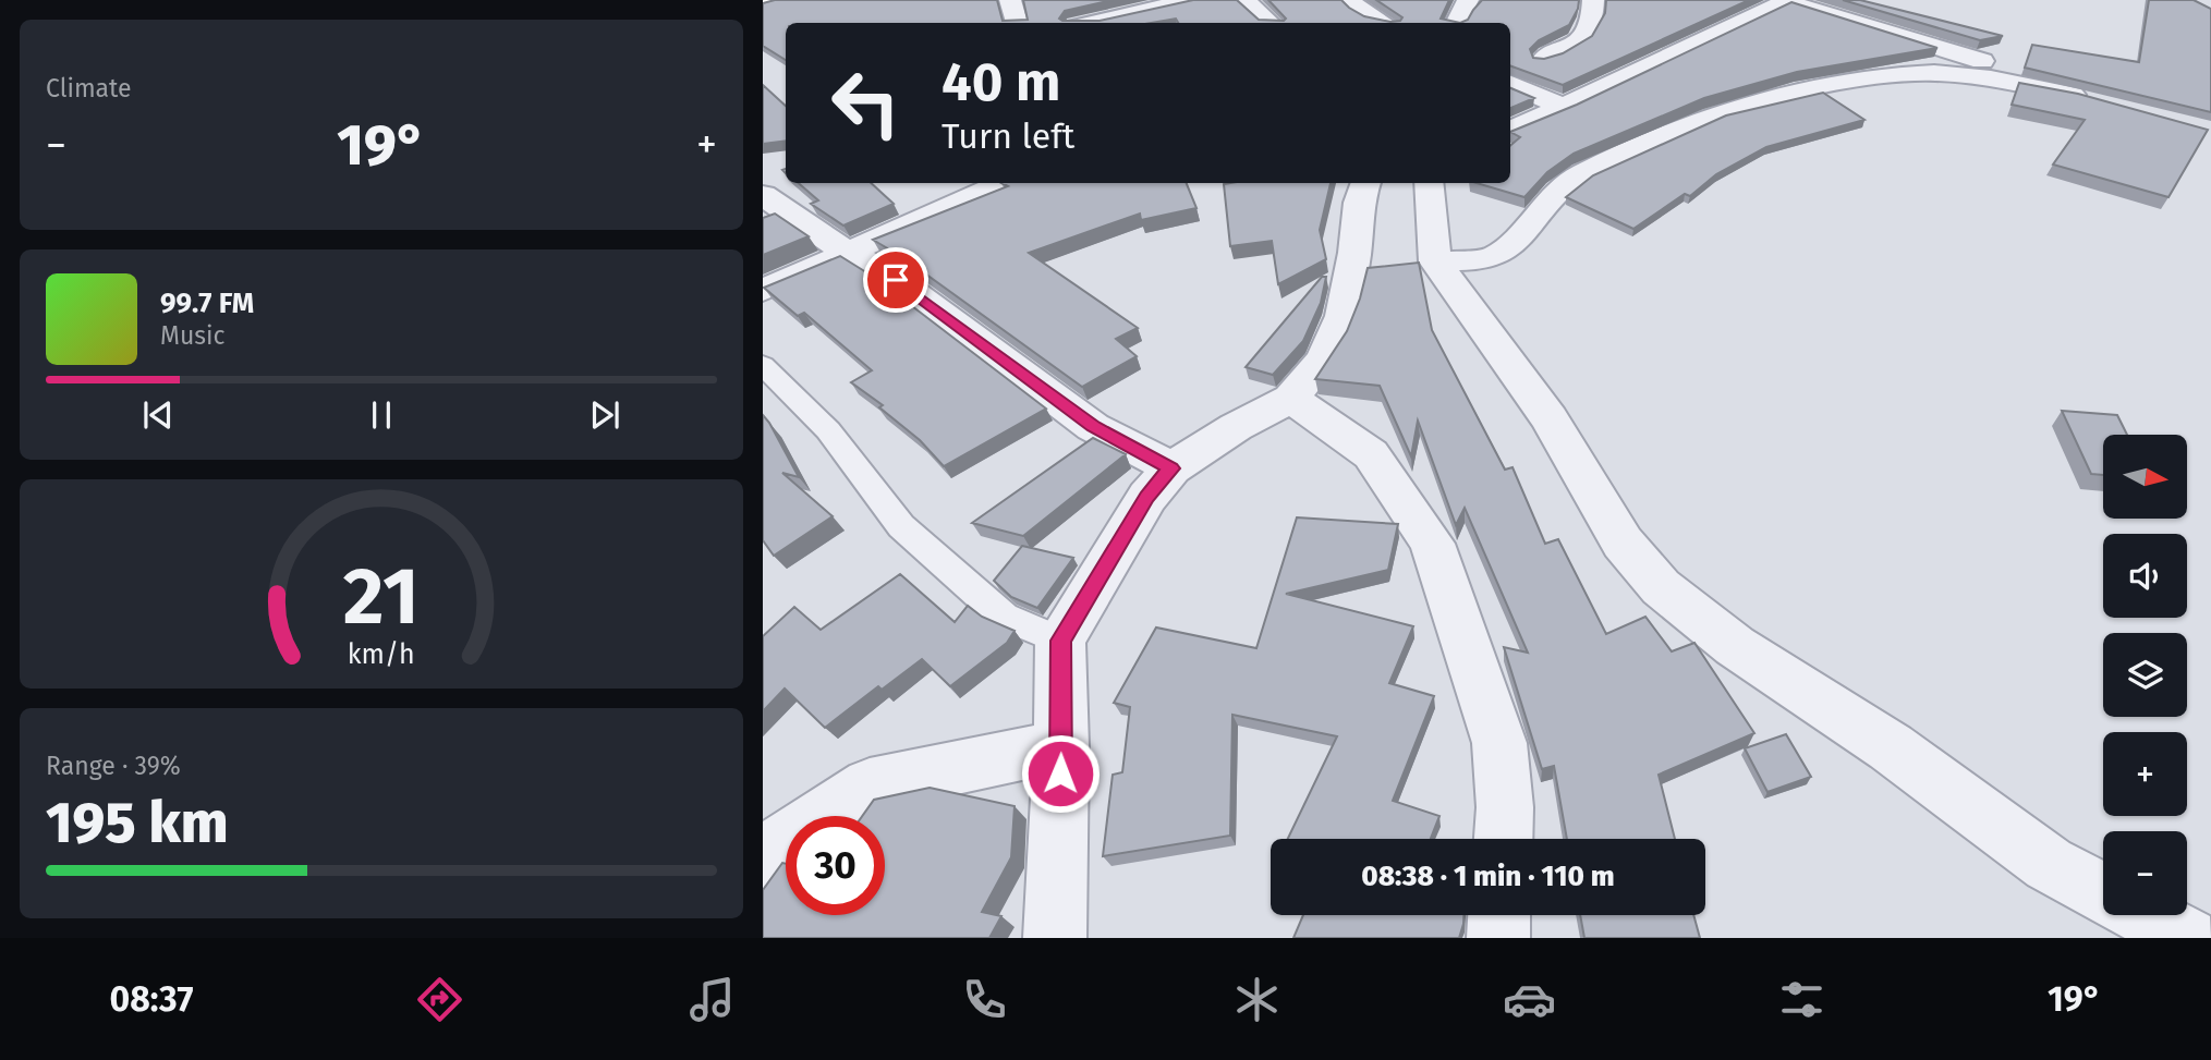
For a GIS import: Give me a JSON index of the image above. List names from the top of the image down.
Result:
{
  "north": "right",
  "page": {
    "tile": [
      "Climate",
      ["Range · 39%", "195 km"]
    ],
    "turn": ["40 m", "Turn left"],
    "heat": ["−", "19°", "+"],
    "song": ["99.7 FM", "Music"],
    "map_buttons": ["+", "−"],
    "limit": "30",
    "trip": "08:38 · 1 min · 110 m",
    "tabs": ["08:37", "19°"],
    "gauge": ["21", "km/h"]
  }
}
